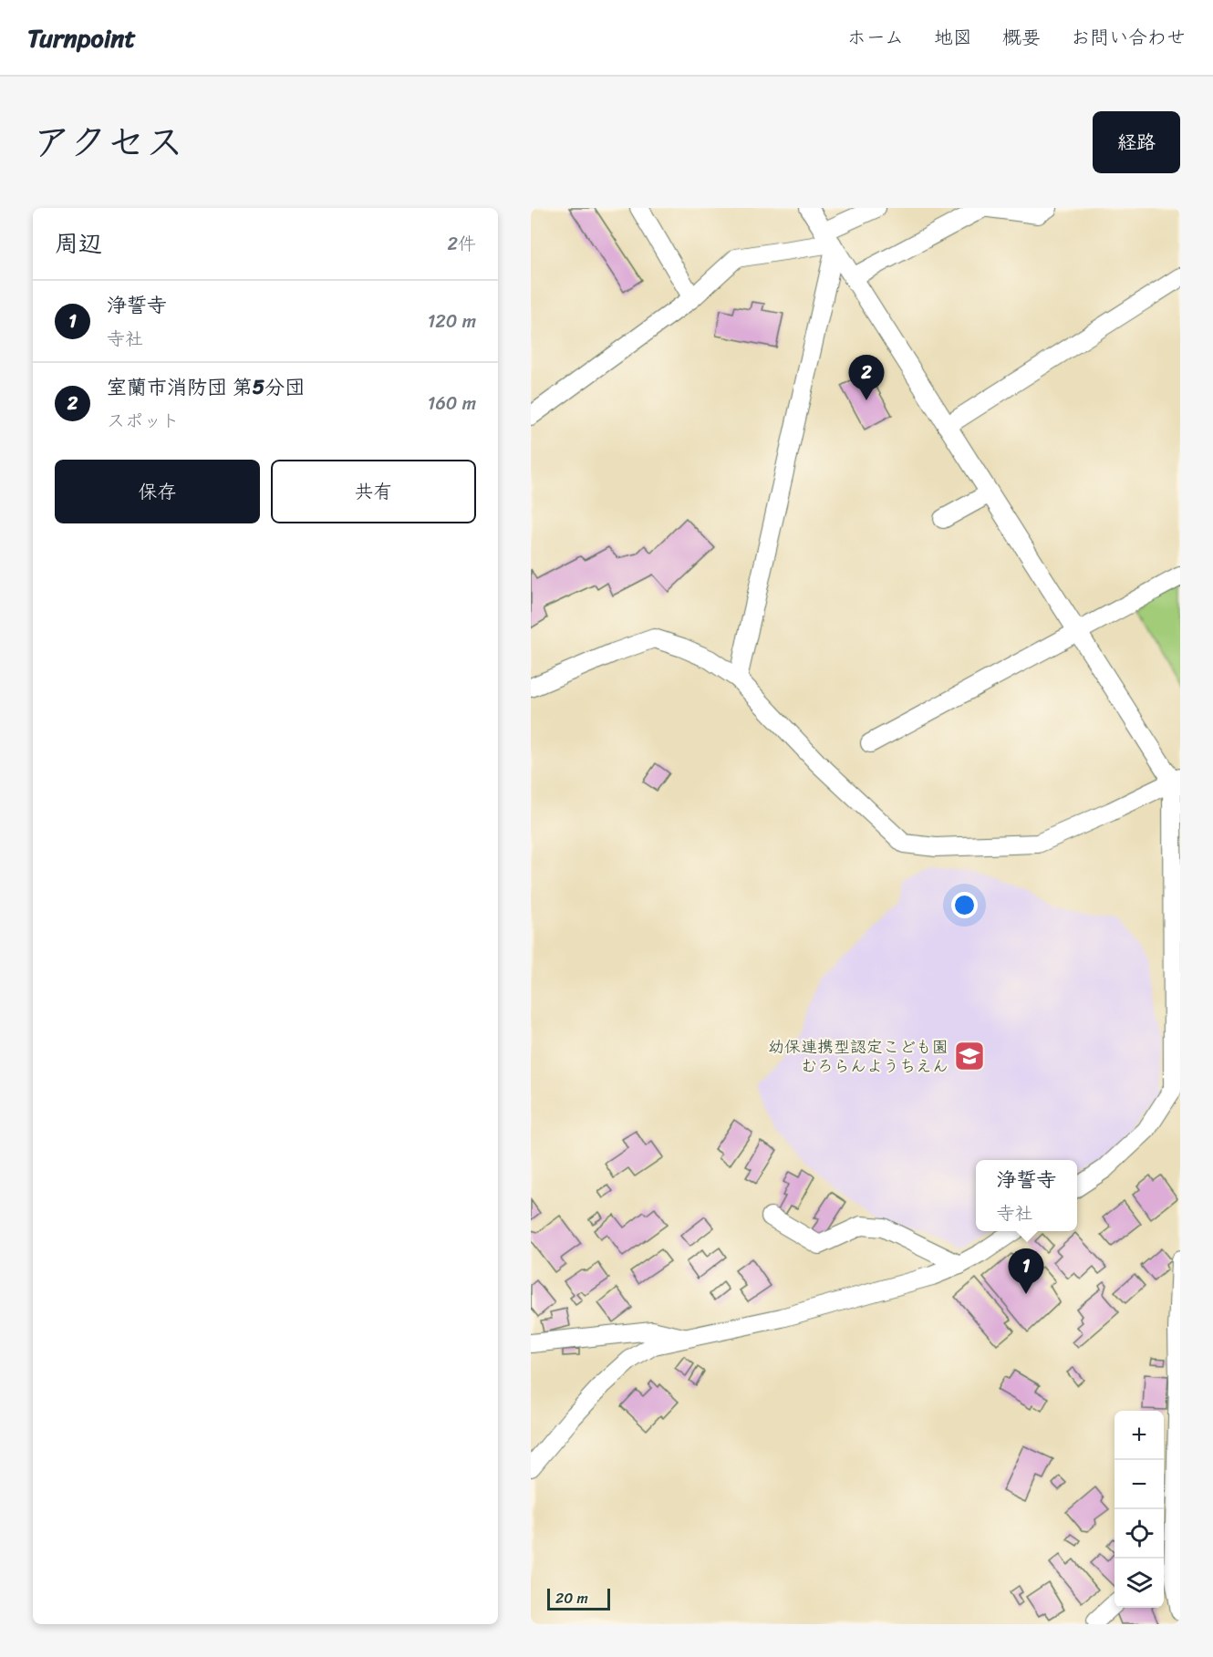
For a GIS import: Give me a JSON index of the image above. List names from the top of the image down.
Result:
{
  "places": {
    "school or university": ["幼保連携型認定こども園 むろらんようちえん"]
  },
  "scale_bar": "20 m",
  "page": {
    "header": "Turnpoint",
    "nav": [
      "ホーム",
      "地図",
      "概要",
      "お問い合わせ"
    ],
    "title": "アクセス",
    "buttons": [
      "経路",
      ["保存", "共有"]
    ],
    "heading": ["周辺", "2件"],
    "list": [
      {
        "mark": "1",
        "name": "浄誓寺",
        "note": "寺社",
        "value": "120 m"
      },
      {
        "mark": "2",
        "name": "室蘭市消防団 第5分団",
        "note": "スポット",
        "value": "160 m"
      }
    ],
    "pins": ["2", "1"],
    "popup": ["浄誓寺", "寺社"],
    "map_buttons": ["+", "−"],
    "scale": "20 m"
  }
}
